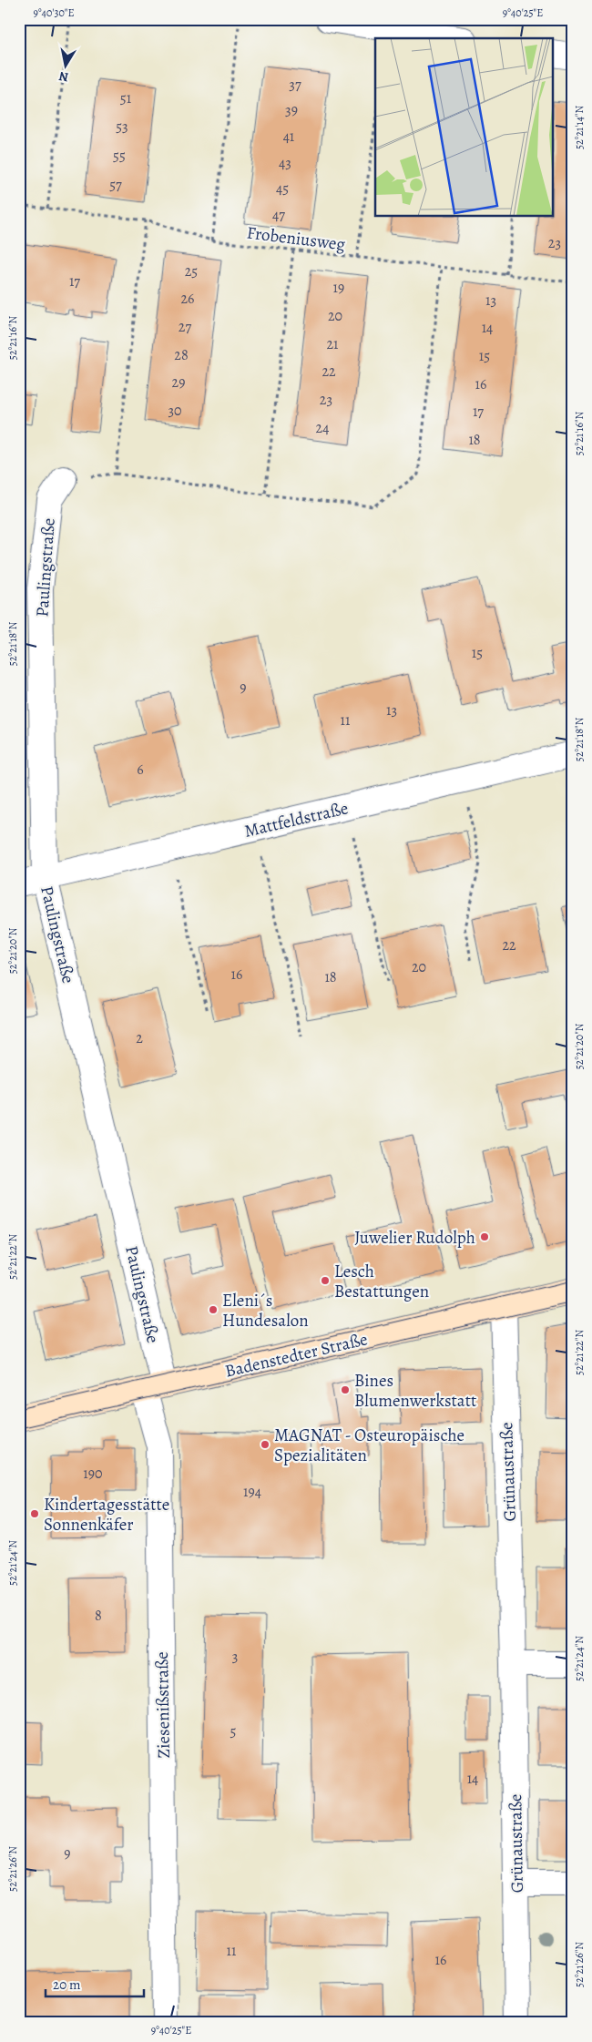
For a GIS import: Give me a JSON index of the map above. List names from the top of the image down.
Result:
{
  "streets": {
    "street": [
      "Paulingstraße",
      "Mattfeldstraße",
      "Badenstedter Straße",
      "Grünaustraße",
      "Ziesenißstraße"
    ],
    "path": ["Frobeniusweg"]
  },
  "crossings": [
    ["Paulingstraße", "Mattfeldstraße"],
    ["Paulingstraße", "Badenstedter Straße"],
    ["Paulingstraße", "Ziesenißstraße"],
    ["Badenstedter Straße", "Grünaustraße"],
    ["Badenstedter Straße", "Ziesenißstraße"]
  ],
  "places": [
    "Juwelier Rudolph",
    "Lesch Bestattungen",
    "Eleni´s Hundesalon",
    "Bines Blumenwerkstatt",
    "MAGNAT - Osteuropäische Spezialitäten",
    "Kindertagesstätte Sonnenkäfer"
  ],
  "house_numbers": [
    "37",
    "51",
    "39",
    "53",
    "41",
    "55",
    "43",
    "57",
    "45",
    "47",
    "23",
    "25",
    "17",
    "19",
    "26",
    "13",
    "20",
    "27",
    "14",
    "21",
    "28",
    "15",
    "22",
    "29",
    "16",
    "23",
    "30",
    "17",
    "24",
    "18",
    "15",
    "9",
    "13",
    "11",
    "6",
    "22",
    "20",
    "16",
    "18",
    "2",
    "190",
    "194",
    "8",
    "3",
    "5",
    "14",
    "9",
    "11",
    "16"
  ],
  "scale_bar": "20 m",
  "north": "bottom",
  "coordinates": [
    "9°40'30\"E",
    "9°40'25\"E",
    "52°21'14\"N",
    "52°21'16\"N",
    "52°21'18\"N",
    "52°21'20\"N",
    "52°21'22\"N",
    "52°21'24\"N",
    "52°21'26\"N"
  ]
}
